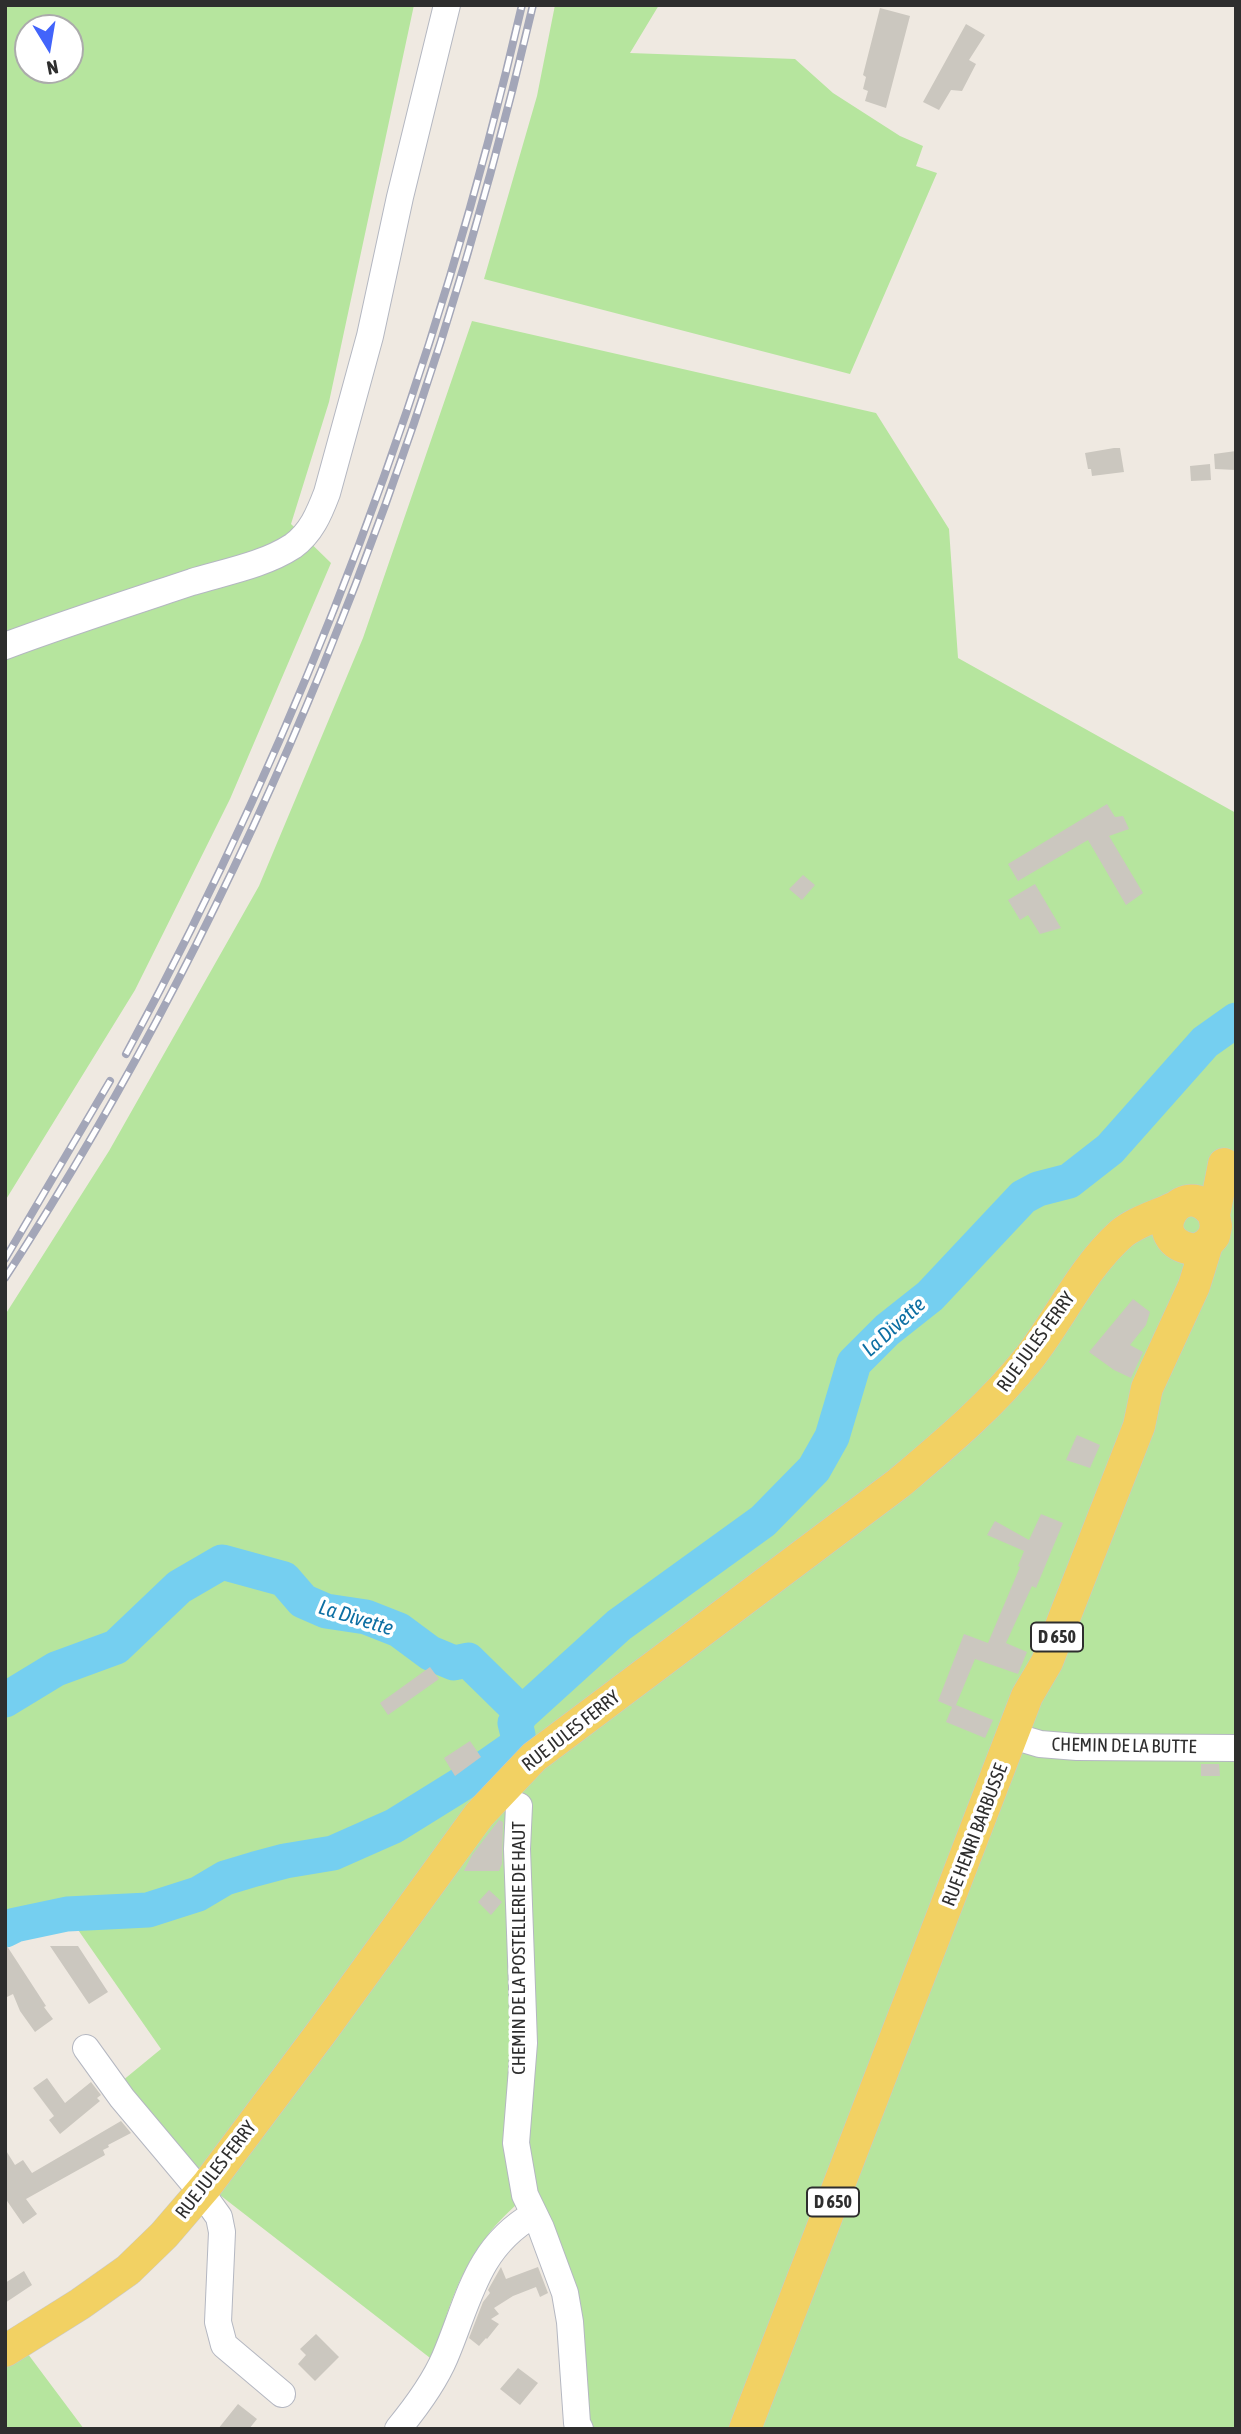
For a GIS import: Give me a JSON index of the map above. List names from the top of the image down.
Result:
{
  "streets": {
    "main road": ["RUE JULES FERRY", "D 650", "RUE HENRI BARBUSSE"],
    "street": ["CHEMIN DE LA BUTTE", "CHEMIN DE LA POSTELLERIE DE HAUT"]
  },
  "crossings": [
    ["RUE JULES FERRY", "RUE HENRI BARBUSSE"],
    ["CHEMIN DE LA BUTTE", "RUE HENRI BARBUSSE"]
  ],
  "water": ["La Divette"],
  "north": "bottom"
}
